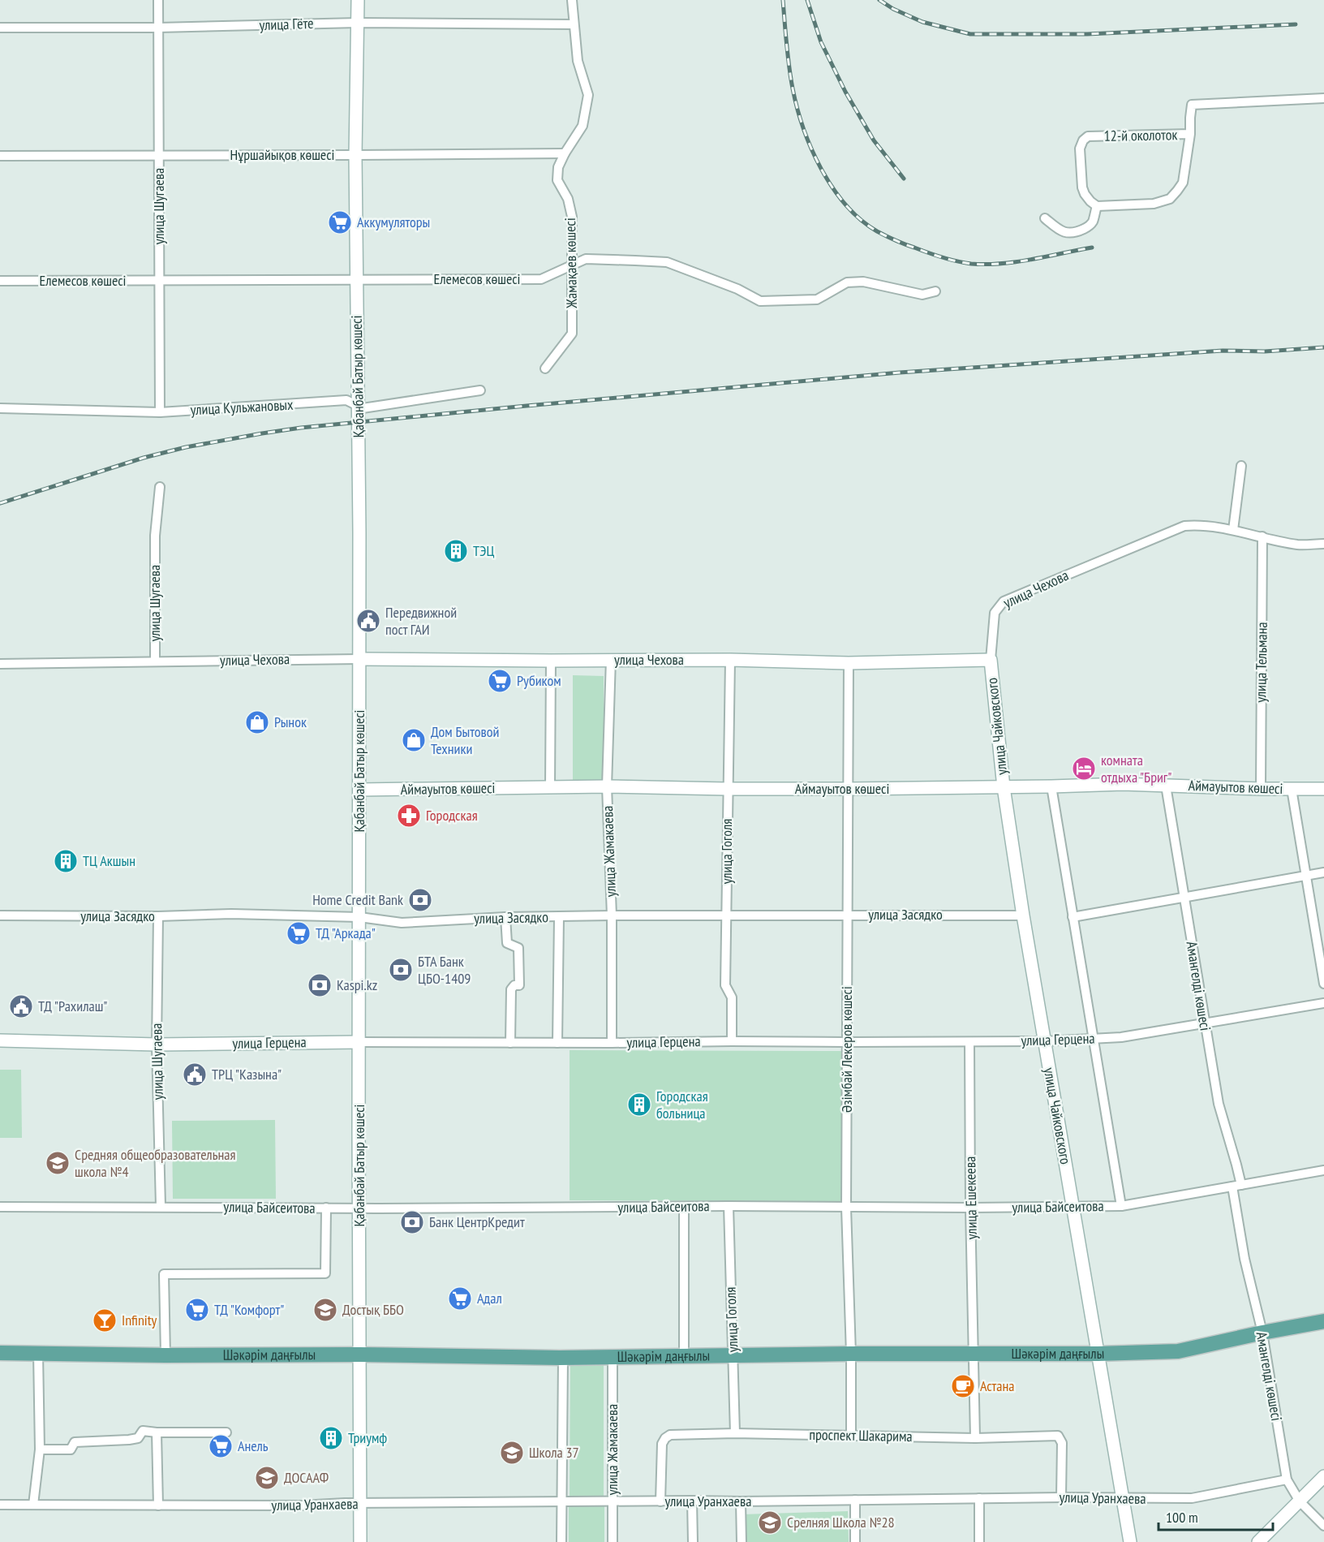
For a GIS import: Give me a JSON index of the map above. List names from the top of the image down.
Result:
{
  "streets": {
    "main road": ["Шәкәрім даңғылы"],
    "street": [
      "улица Гёте",
      "12-й околоток",
      "Нұршайықов көшесі",
      "улица Шугаева",
      "Жамақаев көшесі",
      "Елемесов көшесі",
      "Қабанбай Батыр көшесі",
      "улица Кульжановых",
      "улица Чехова",
      "улица Тельмана",
      "улица Чайковского",
      "Аймауытов көшесі",
      "улица Жамакаева",
      "улица Гоголя",
      "улица Засядко",
      "Амангелді көшесі",
      "улица Герцена",
      "Әзімбай Лекеров көшесі",
      "улица Ешекеева",
      "улица Байсеитова",
      "проспект Шакарима",
      "улица Уранхаева"
    ]
  },
  "crossings": [
    ["улица Гёте", "улица Шугаева"],
    ["улица Гёте", "Жамақаев көшесі"],
    ["улица Гёте", "Қабанбай Батыр көшесі"],
    ["Нұршайықов көшесі", "улица Шугаева"],
    ["Нұршайықов көшесі", "Жамақаев көшесі"],
    ["Нұршайықов көшесі", "Қабанбай Батыр көшесі"],
    ["улица Шугаева", "Елемесов көшесі"],
    ["улица Шугаева", "улица Кульжановых"],
    ["улица Шугаева", "улица Чехова"],
    ["улица Шугаева", "улица Засядко"],
    ["улица Шугаева", "улица Герцена"],
    ["улица Шугаева", "улица Байсеитова"],
    ["Жамақаев көшесі", "Елемесов көшесі"],
    ["Елемесов көшесі", "Қабанбай Батыр көшесі"],
    ["Қабанбай Батыр көшесі", "улица Кульжановых"],
    ["Қабанбай Батыр көшесі", "улица Чехова"],
    ["Қабанбай Батыр көшесі", "Аймауытов көшесі"],
    ["Қабанбай Батыр көшесі", "улица Засядко"],
    ["Қабанбай Батыр көшесі", "улица Герцена"],
    ["Қабанбай Батыр көшесі", "улица Байсеитова"],
    ["Қабанбай Батыр көшесі", "Шәкәрім даңғылы"],
    ["Қабанбай Батыр көшесі", "улица Уранхаева"],
    ["улица Чехова", "улица Тельмана"],
    ["улица Чехова", "улица Чайковского"],
    ["улица Чехова", "улица Жамакаева"],
    ["улица Чехова", "улица Гоголя"],
    ["улица Чехова", "Әзімбай Лекеров көшесі"],
    ["улица Тельмана", "Аймауытов көшесі"],
    ["улица Чайковского", "Аймауытов көшесі"],
    ["улица Чайковского", "улица Засядко"],
    ["улица Чайковского", "улица Герцена"],
    ["улица Чайковского", "улица Байсеитова"],
    ["улица Чайковского", "Шәкәрім даңғылы"],
    ["улица Чайковского", "улица Уранхаева"],
    ["Аймауытов көшесі", "улица Жамакаева"],
    ["Аймауытов көшесі", "улица Гоголя"],
    ["Аймауытов көшесі", "Амангелді көшесі"],
    ["Аймауытов көшесі", "Әзімбай Лекеров көшесі"],
    ["улица Жамакаева", "улица Засядко"],
    ["улица Жамакаева", "улица Герцена"],
    ["улица Жамакаева", "Шәкәрім даңғылы"],
    ["улица Жамакаева", "улица Уранхаева"],
    ["улица Гоголя", "улица Засядко"],
    ["улица Гоголя", "улица Герцена"],
    ["улица Гоголя", "улица Байсеитова"],
    ["улица Гоголя", "Шәкәрім даңғылы"],
    ["улица Гоголя", "проспект Шакарима"],
    ["улица Засядко", "Әзімбай Лекеров көшесі"],
    ["Амангелді көшесі", "улица Герцена"],
    ["Амангелді көшесі", "улица Байсеитова"],
    ["Амангелді көшесі", "Шәкәрім даңғылы"],
    ["Амангелді көшесі", "улица Уранхаева"],
    ["улица Герцена", "Әзімбай Лекеров көшесі"],
    ["улица Герцена", "улица Ешекеева"],
    ["Әзімбай Лекеров көшесі", "улица Байсеитова"],
    ["Әзімбай Лекеров көшесі", "Шәкәрім даңғылы"],
    ["Әзімбай Лекеров көшесі", "проспект Шакарима"],
    ["улица Ешекеева", "улица Байсеитова"],
    ["улица Ешекеева", "Шәкәрім даңғылы"],
    ["улица Ешекеева", "проспект Шакарима"],
    ["проспект Шакарима", "улица Уранхаева"]
  ],
  "places": {
    "supermarket": [
      "Аккумуляторы",
      "Рубиком",
      "ТД \"Аркада\"",
      "Адал",
      "ТД \"Комфорт\"",
      "Анель"
    ],
    "building": [
      "ТЭЦ",
      "ТЦ Акшын",
      "Городская больница",
      "Триумф"
    ],
    "public building": ["Передвижной пост ГАИ", "ТД \"Рахилаш\"", "ТРЦ \"Казына\""],
    "shop": ["Рынок", "Дом Бытовой Техники"],
    "hotel": ["комната отдыха \"Бриг\""],
    "pharmacy": ["Городская"],
    "bank": [
      "Home Credit Bank",
      "БТА Банк ЦБО-1409",
      "Kaspi.kz",
      "Банк ЦентрКредит"
    ],
    "school or university": [
      "Средняя общеобразовательная школа №4",
      "Достық ББО",
      "Школа 37",
      "ДОСААФ",
      "Срелняя Школа №28"
    ],
    "bar": ["Infinity"],
    "cafe": ["Астана"]
  },
  "scale_bar": "100 m"
}
